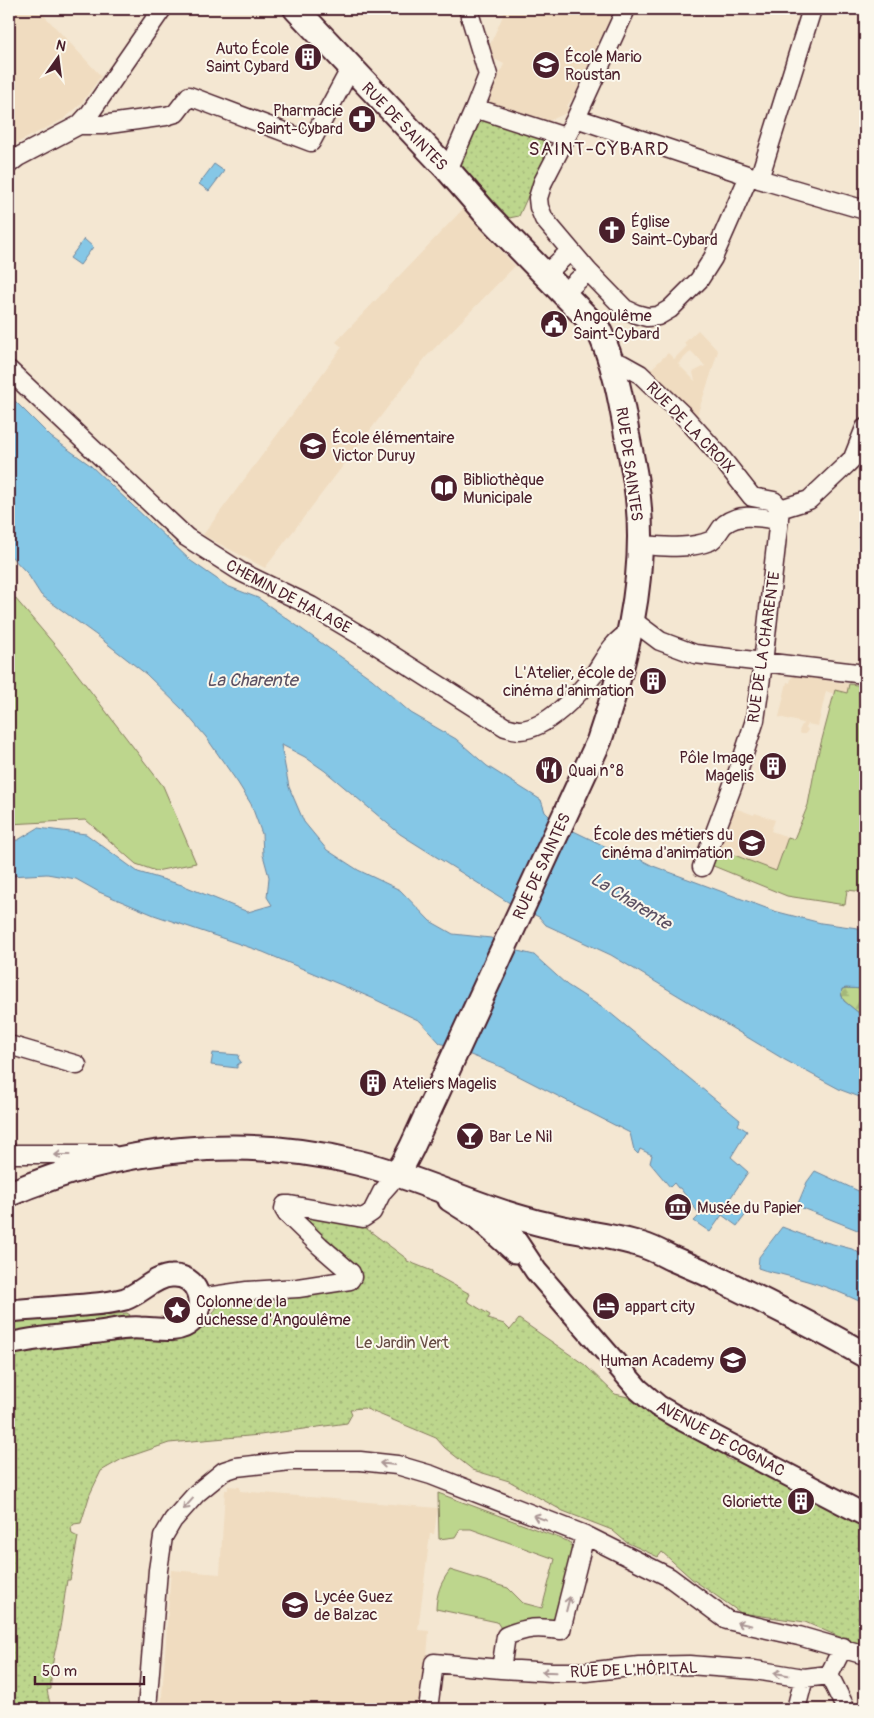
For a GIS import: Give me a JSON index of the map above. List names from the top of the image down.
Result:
{
  "streets": {
    "main road": ["RUE DE SAINTES"],
    "street": [
      "RUE DE LA CROIX",
      "CHEMIN DE HALAGE",
      "RUE DE LA CHARENTE",
      "AVENUE DE COGNAC",
      "RUE DE L'HÔPITAL"
    ]
  },
  "crossings": [
    ["RUE DE SAINTES", "RUE DE LA CROIX"],
    ["RUE DE SAINTES", "CHEMIN DE HALAGE"]
  ],
  "districts": ["SAINT-CYBARD"],
  "water": ["La Charente"],
  "parks": ["Le Jardin Vert"],
  "places": {
    "building": [
      "Auto École Saint Cybard",
      "L'Atelier, école de cinéma d'animation",
      "Pôle Image Magelis",
      "Ateliers Magelis",
      "Gloriette"
    ],
    "school or university": [
      "École Mario Roustan",
      "École élémentaire Victor Duruy",
      "École des métiers du cinéma d'animation",
      "Human Academy",
      "Lycée Guez de Balzac"
    ],
    "pharmacy": ["Pharmacie Saint-Cybard"],
    "church": ["Église Saint-Cybard"],
    "public building": ["Angoulême Saint-Cybard"],
    "library": ["Bibliothèque Municipale"],
    "restaurant": ["Quai n°8"],
    "bar": ["Bar Le Nil"],
    "museum": ["Musée du Papier"],
    "hotel": ["appart city"],
    "place": ["Colonne de la duchesse d'Angoulême"]
  },
  "scale_bar": "50 m",
  "north": "top"
}
